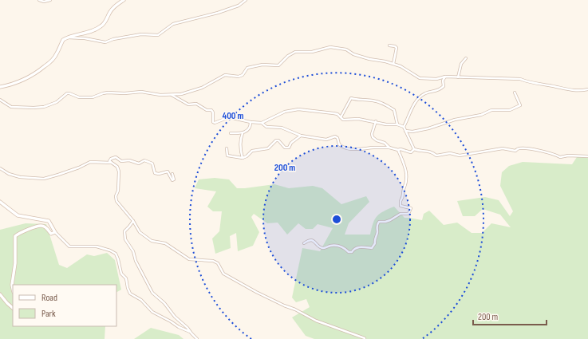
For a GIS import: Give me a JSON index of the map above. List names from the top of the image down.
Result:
{
  "legend": ["Road", "Park"],
  "scale_bar": "200 m",
  "rings": ["400 m", "200 m"]
}
